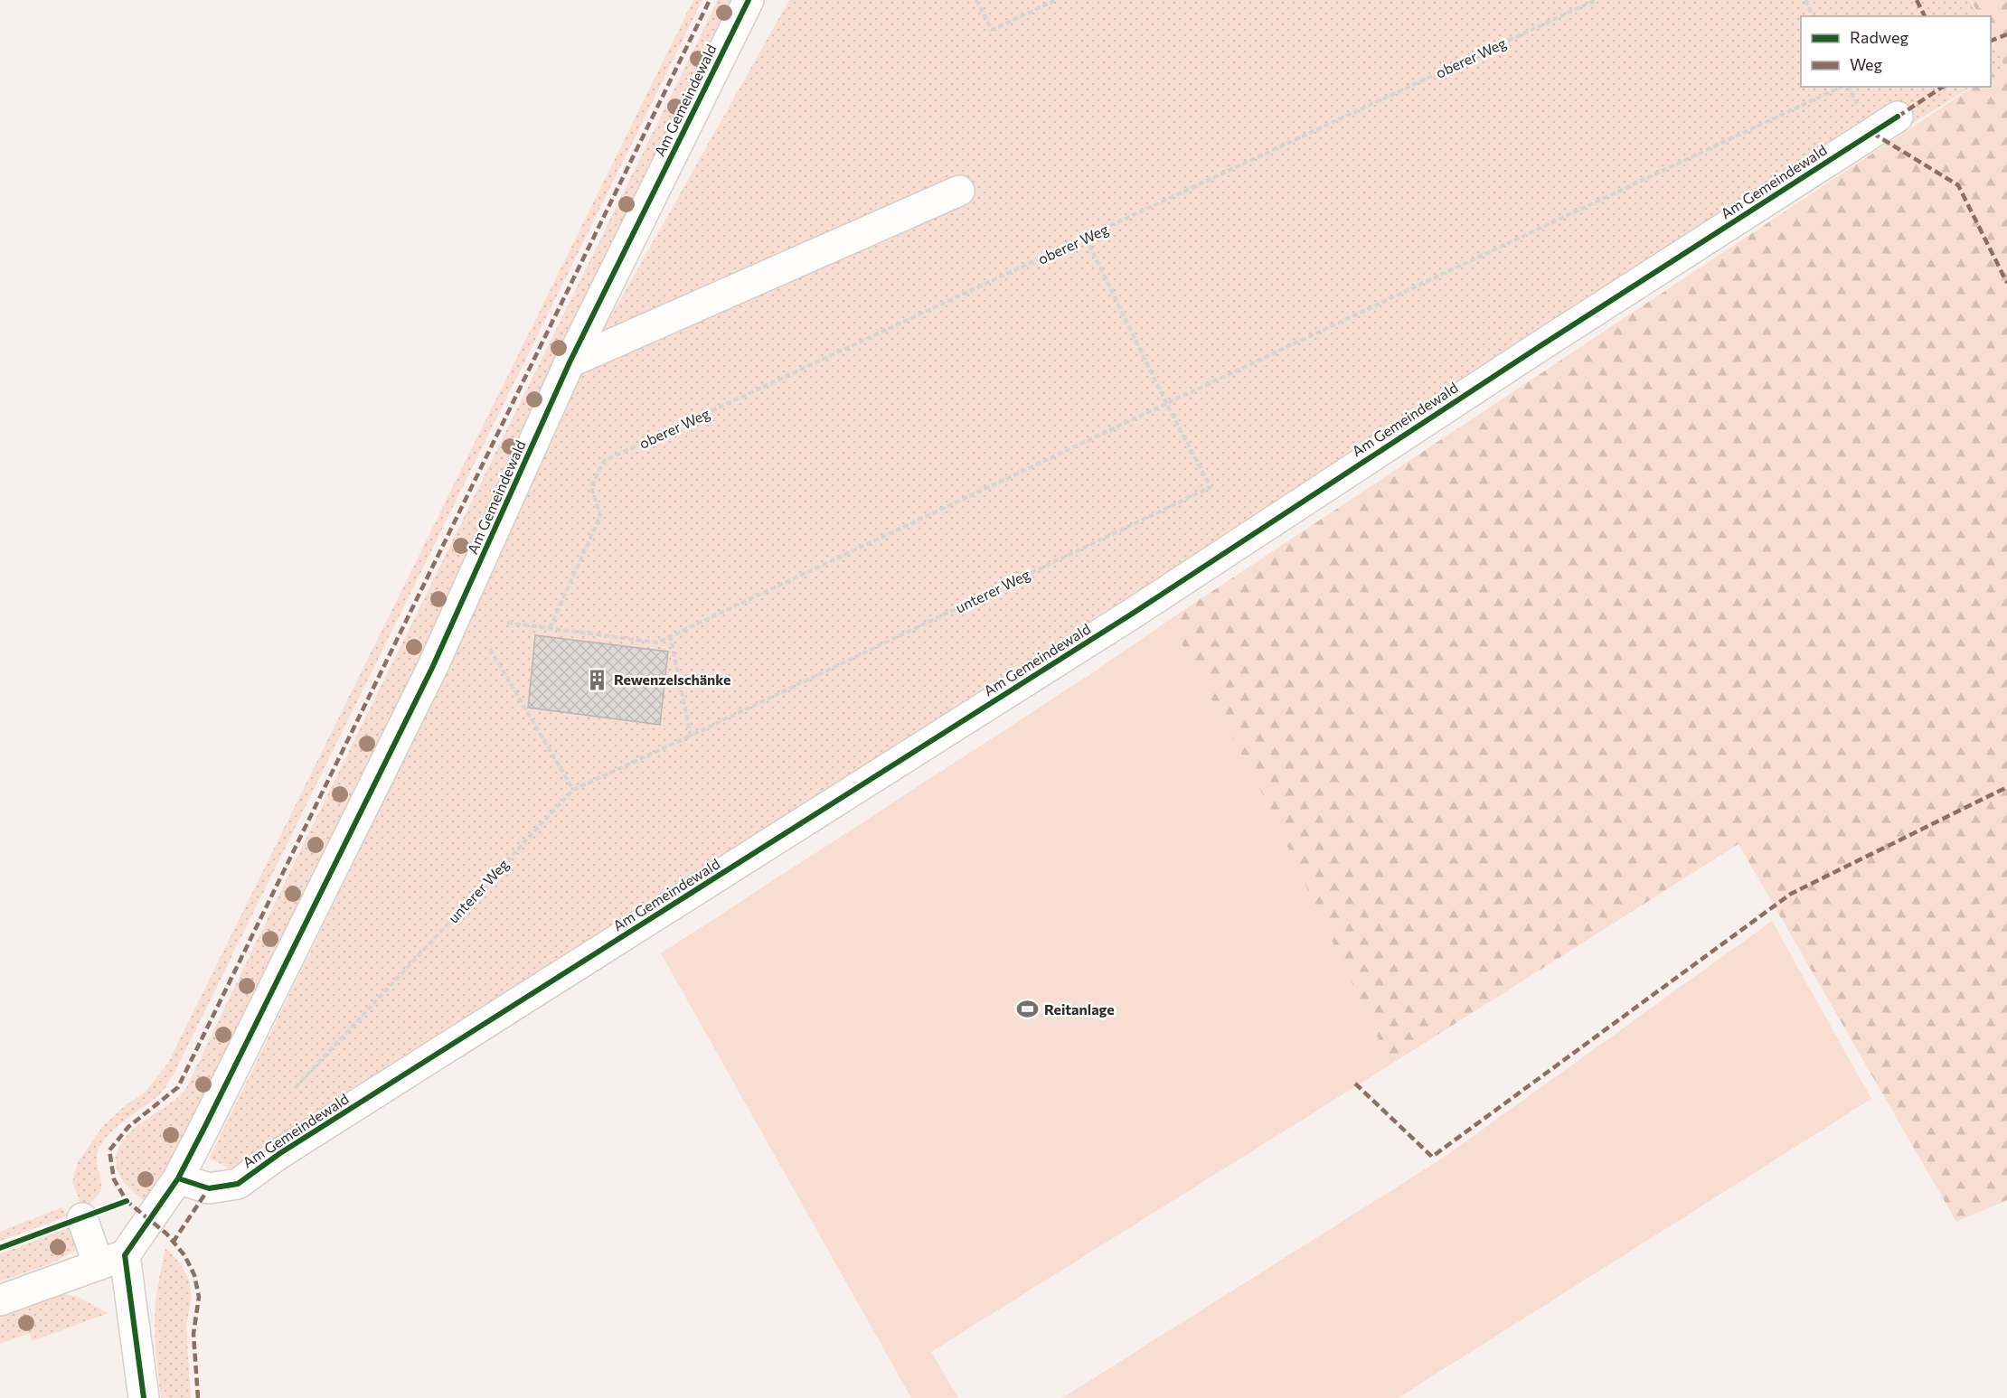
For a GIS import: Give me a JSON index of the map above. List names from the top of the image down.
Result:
{
  "streets": {
    "street": ["Am Gemeindewald"],
    "path": ["oberer Weg", "unterer Weg"]
  },
  "places": {
    "building": ["Rewenzelschänke"],
    "sports": ["Reitanlage"]
  },
  "legend": ["Radweg", "Weg"]
}
